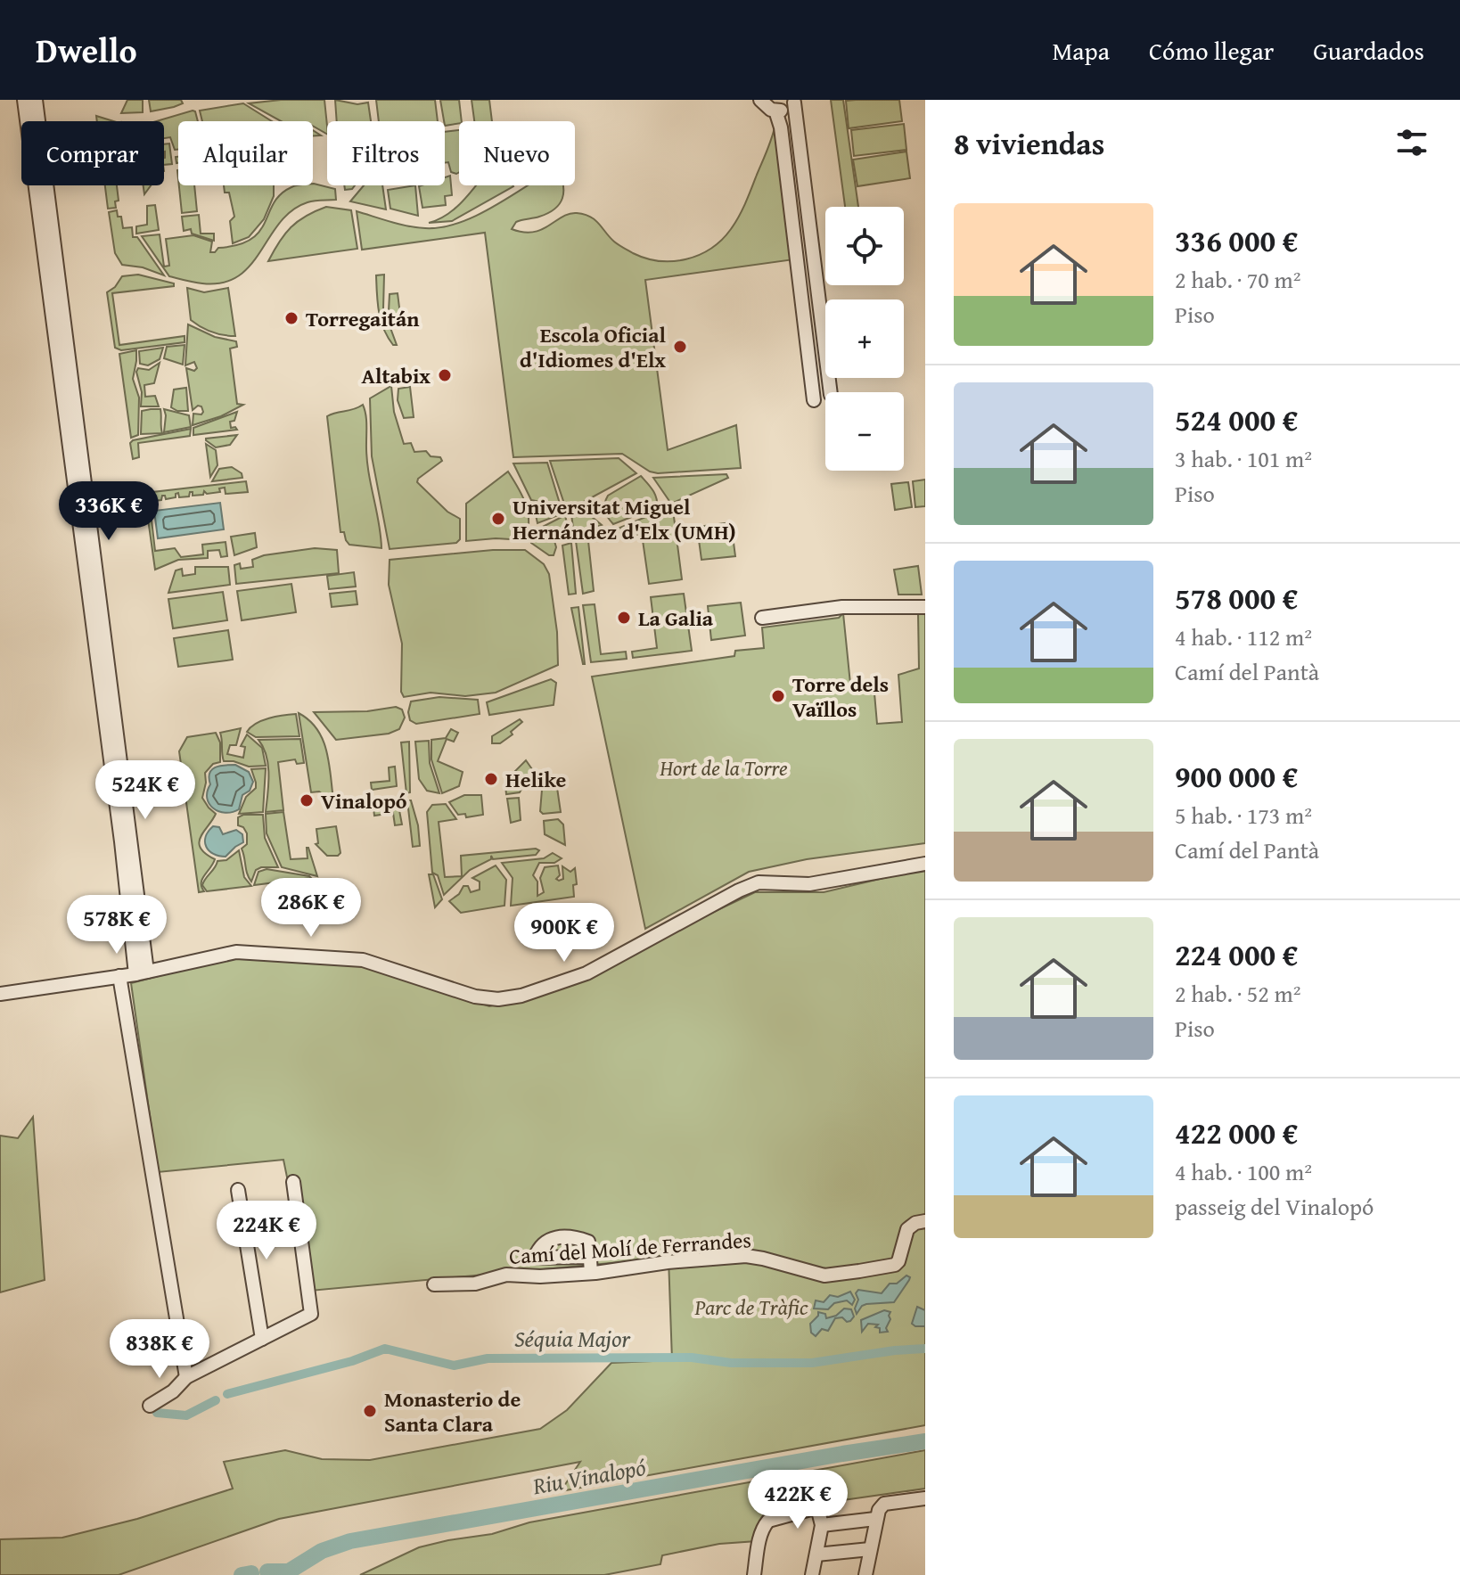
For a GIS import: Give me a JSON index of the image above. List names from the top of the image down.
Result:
{
  "streets": {
    "street": ["Camí del Molí de Ferrandes"]
  },
  "water": ["Séquia Major", "Riu Vinalopó"],
  "parks": ["Hort de la Torre", "Parc de Tràfic"],
  "places": [
    "Torregaitán",
    "Escola Oficial d'Idiomes d'Elx",
    "Altabix",
    "Universitat Miguel Hernández d'Elx (UMH)",
    "La Galia",
    "Torre dels Vaïllos",
    "Helike",
    "Vinalopó",
    "Monasterio de Santa Clara"
  ],
  "page": {
    "header": "Dwello",
    "nav": ["Mapa", "Cómo llegar", "Guardados"],
    "heading": "8 viviendas",
    "chip": [
      "Comprar",
      "Alquilar",
      "Filtros",
      "Nuevo"
    ],
    "list": [
      {
        "name": "336 000 €",
        "note": "2 hab. · 70 m² · Piso"
      },
      {
        "name": "524 000 €",
        "note": "3 hab. · 101 m² · Piso"
      },
      {
        "name": "578 000 €",
        "note": "4 hab. · 112 m² · Camí del Pantà"
      },
      {
        "name": "900 000 €",
        "note": "5 hab. · 173 m² · Camí del Pantà"
      },
      {
        "name": "224 000 €",
        "note": "2 hab. · 52 m² · Piso"
      },
      {
        "name": "422 000 €",
        "note": "4 hab. · 100 m² · passeig del Vinalopó"
      }
    ],
    "map_buttons": ["+", "−"],
    "price": [
      "336K €",
      "524K €",
      "286K €",
      "578K €",
      "900K €",
      "224K €",
      "838K €",
      "422K €"
    ]
  }
}
